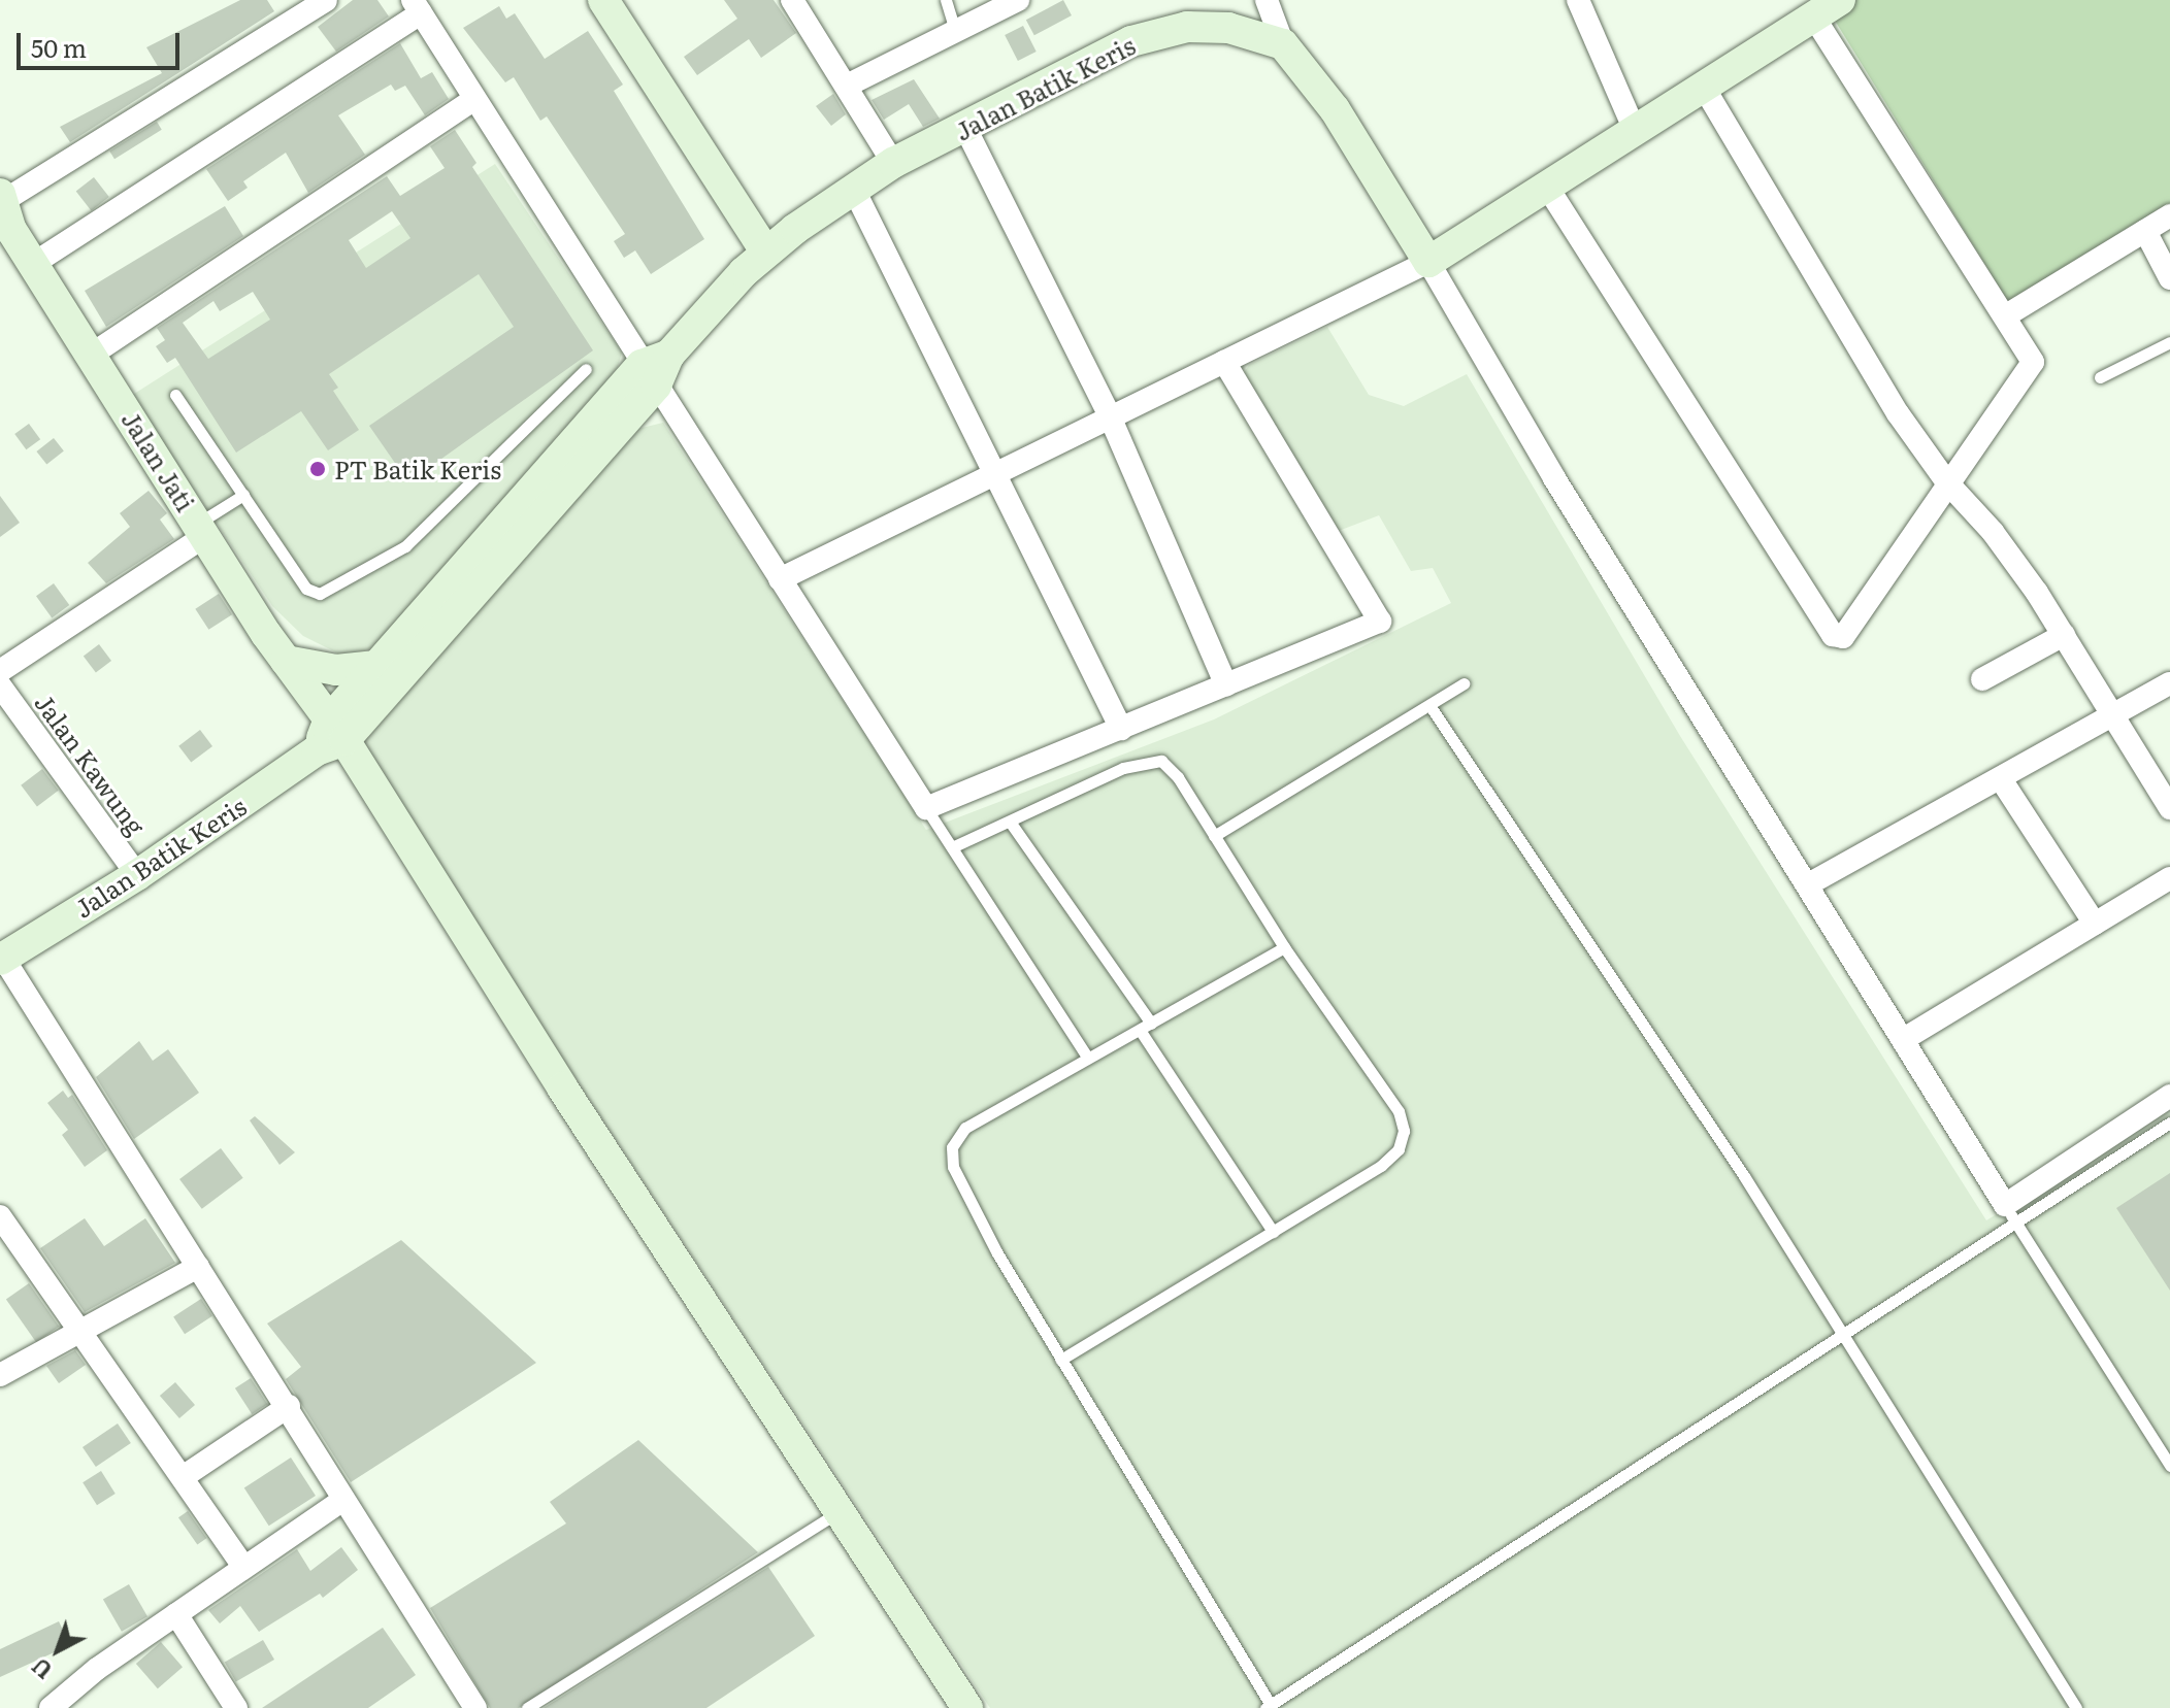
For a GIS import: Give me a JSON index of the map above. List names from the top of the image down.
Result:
{
  "streets": {
    "street": ["Jalan Batik Keris", "Jalan Jati", "Jalan Kawung"]
  },
  "crossings": [
    ["Jalan Batik Keris", "Jalan Jati"],
    ["Jalan Batik Keris", "Jalan Kawung"]
  ],
  "places": ["PT Batik Keris"],
  "scale_bar": "50 m",
  "north": "bottom left"
}
